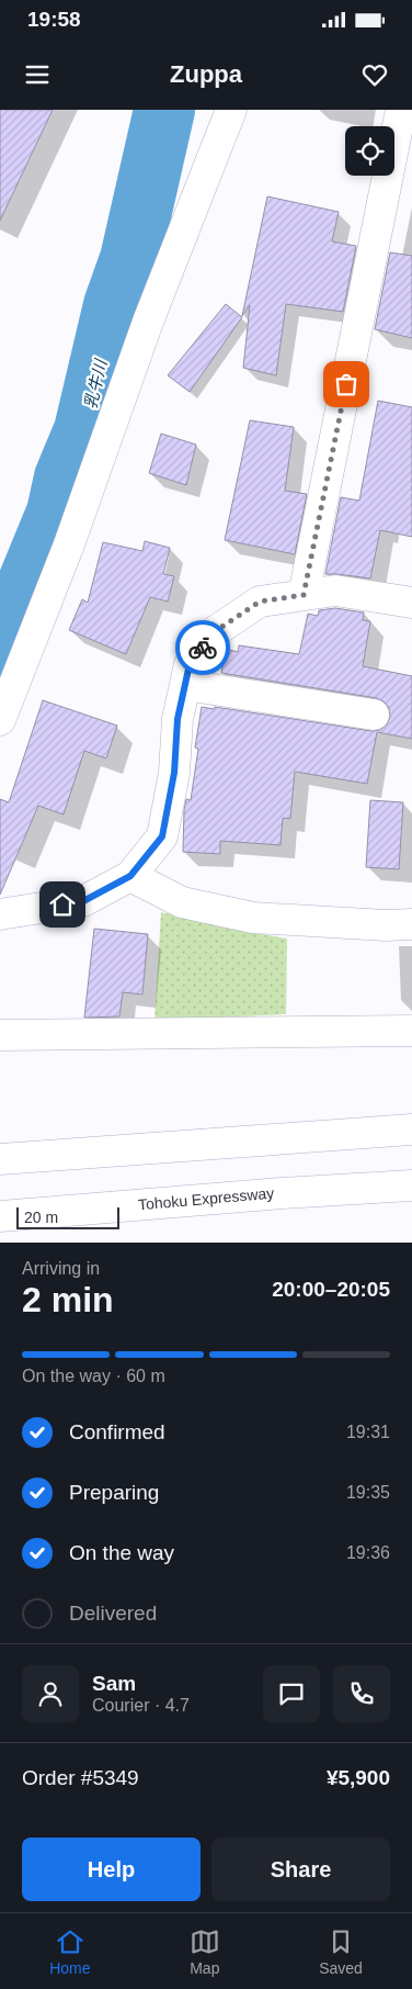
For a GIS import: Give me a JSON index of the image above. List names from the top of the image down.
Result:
{
  "streets": {
    "main road": ["Tohoku Expressway"]
  },
  "water": ["乳牛川"],
  "scale_bar": "20 m",
  "page": {
    "status": "19:58",
    "header": "Zuppa",
    "scale": "20 m",
    "heading": ["2 min", "Arriving in", "20:00–20:05"],
    "panel": [
      "Sam",
      "Courier · 4.7",
      "Order #5349",
      "¥5,900"
    ],
    "bar": "On the way · 60 m",
    "list": [
      ["Confirmed", "19:31"],
      ["Preparing", "19:35"],
      ["On the way", "19:36"],
      "Delivered"
    ],
    "buttons": ["Help", "Share"],
    "tabs": ["Home", "Map", "Saved"]
  }
}
